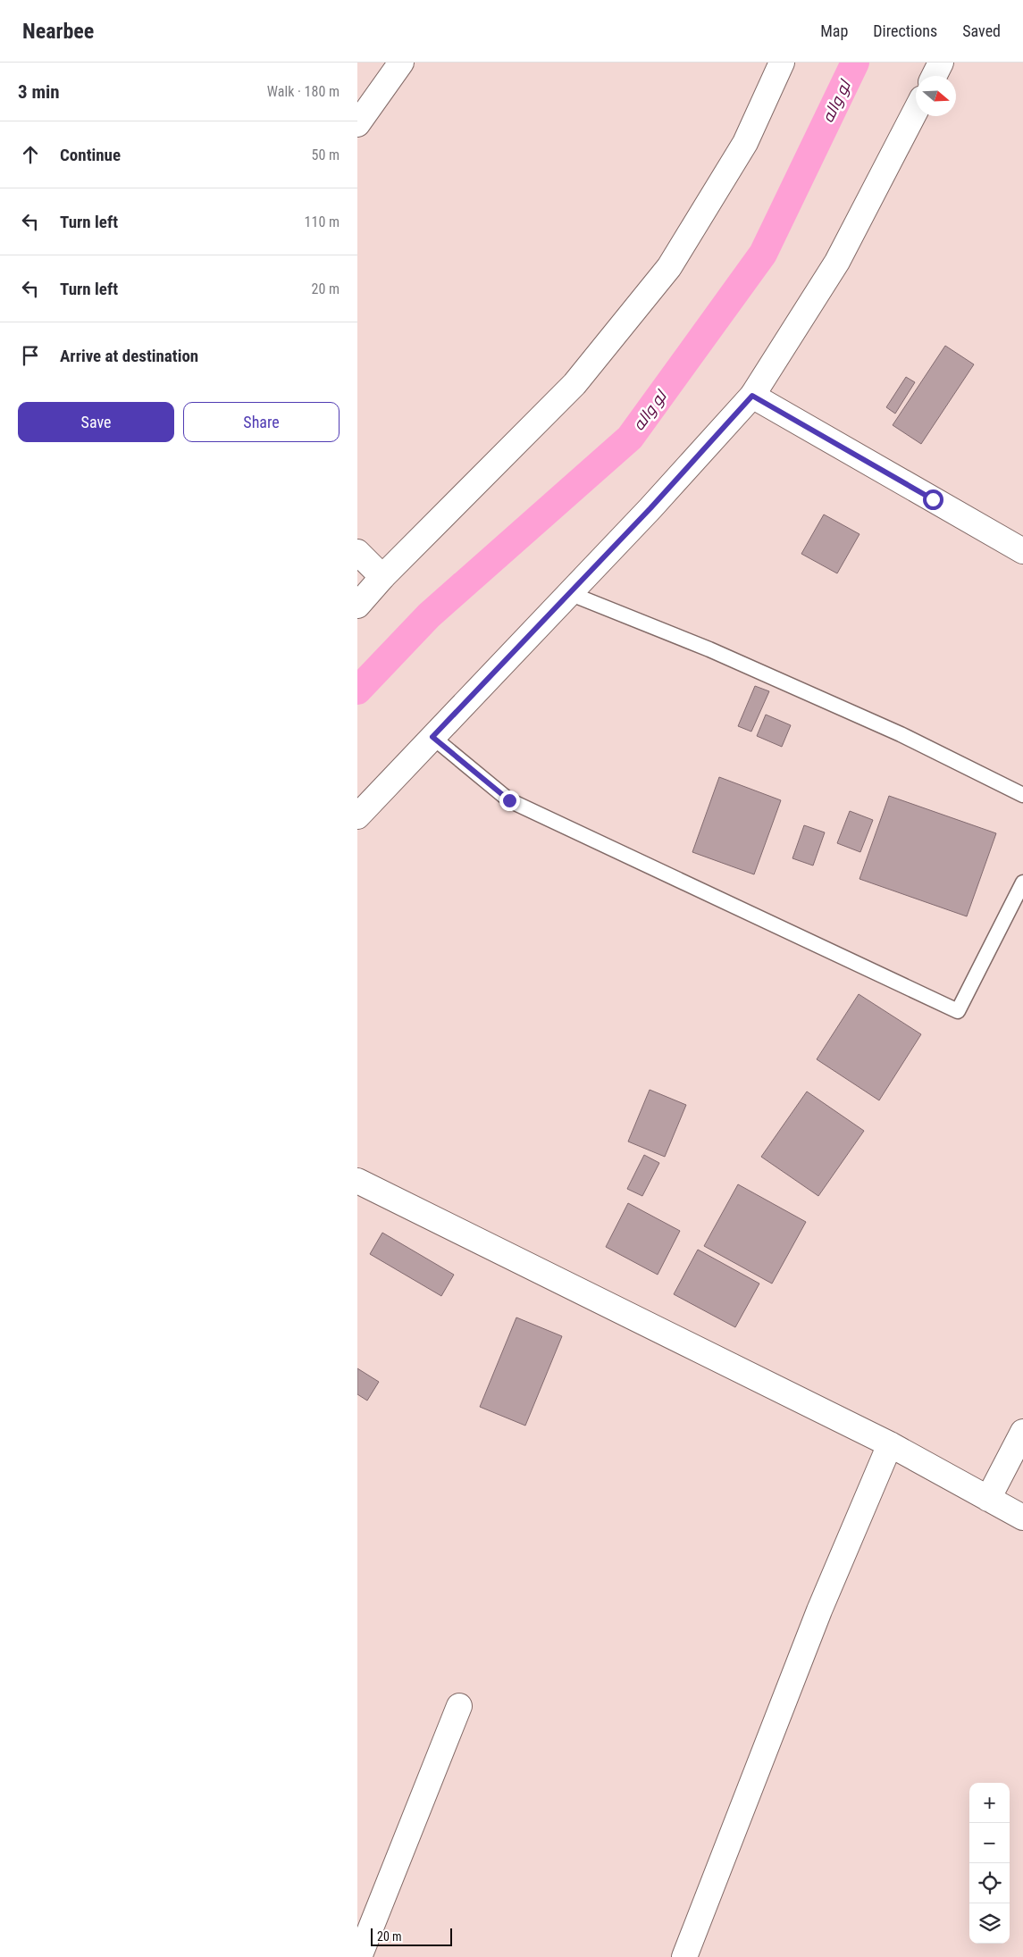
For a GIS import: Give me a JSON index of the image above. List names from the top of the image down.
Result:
{
  "water": ["لو واله"],
  "scale_bar": "20 m",
  "north": "right",
  "page": {
    "header": "Nearbee",
    "nav": ["Map", "Directions", "Saved"],
    "heading": ["3 min", "Walk · 180 m"],
    "list": [
      ["Continue", "50 m"],
      ["Turn left", "110 m"],
      ["Turn left", "20 m"],
      "Arrive at destination"
    ],
    "buttons": ["Save", "Share"],
    "map_buttons": ["+", "−"],
    "scale": "20 m"
  }
}
